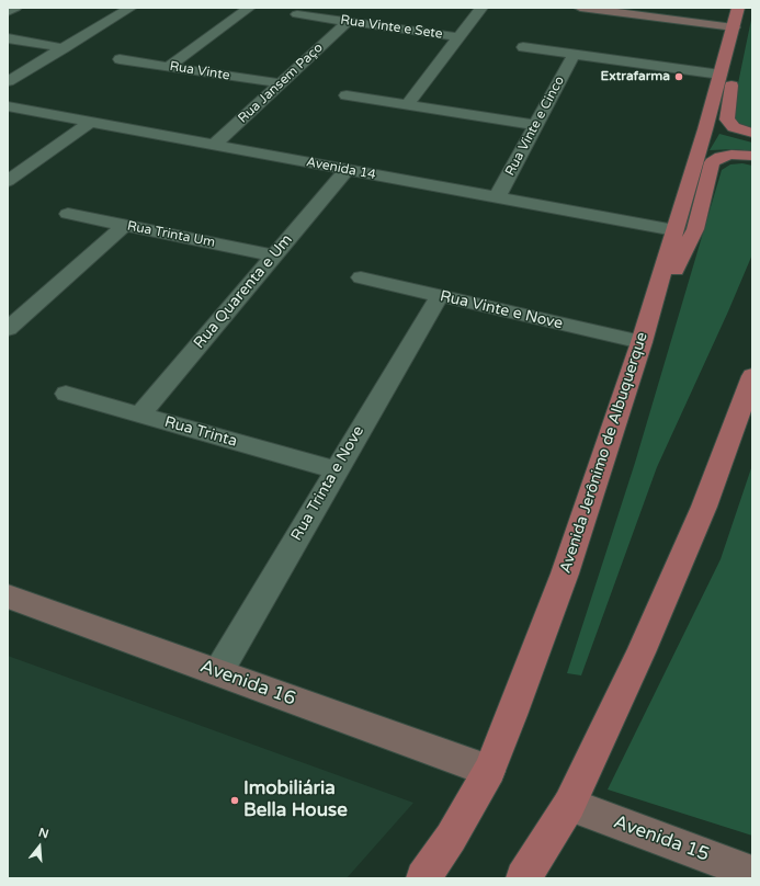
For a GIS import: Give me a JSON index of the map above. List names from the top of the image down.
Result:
{
  "streets": {
    "main road": ["Avenida Jerônimo de Albuquerque"],
    "street": [
      "Rua Vinte e Sete",
      "Rua Vinte",
      "Rua Jansem Paço",
      "Rua Vinte e Cinco",
      "Avenida 14",
      "Rua Trinta Um",
      "Rua Quarenta e Um",
      "Rua Vinte e Nove",
      "Rua Trinta",
      "Rua Trinta e Nove",
      "Avenida 16",
      "Avenida 15"
    ]
  },
  "crossings": [
    ["Rua Vinte e Sete", "Rua Jansem Paço"],
    ["Rua Vinte", "Rua Jansem Paço"],
    ["Rua Jansem Paço", "Avenida 14"],
    ["Rua Vinte e Cinco", "Avenida 14"],
    ["Rua Vinte e Cinco", "Avenida Jerônimo de Albuquerque"],
    ["Avenida 14", "Rua Quarenta e Um"],
    ["Avenida 14", "Avenida Jerônimo de Albuquerque"],
    ["Rua Trinta Um", "Rua Quarenta e Um"],
    ["Rua Quarenta e Um", "Rua Trinta"],
    ["Rua Vinte e Nove", "Avenida Jerônimo de Albuquerque"],
    ["Rua Vinte e Nove", "Rua Trinta e Nove"],
    ["Rua Trinta", "Rua Trinta e Nove"],
    ["Avenida Jerônimo de Albuquerque", "Avenida 16"],
    ["Rua Trinta e Nove", "Avenida 16"]
  ],
  "places": ["Extrafarma", "Imobiliária Bella House"],
  "north": "top"
}
